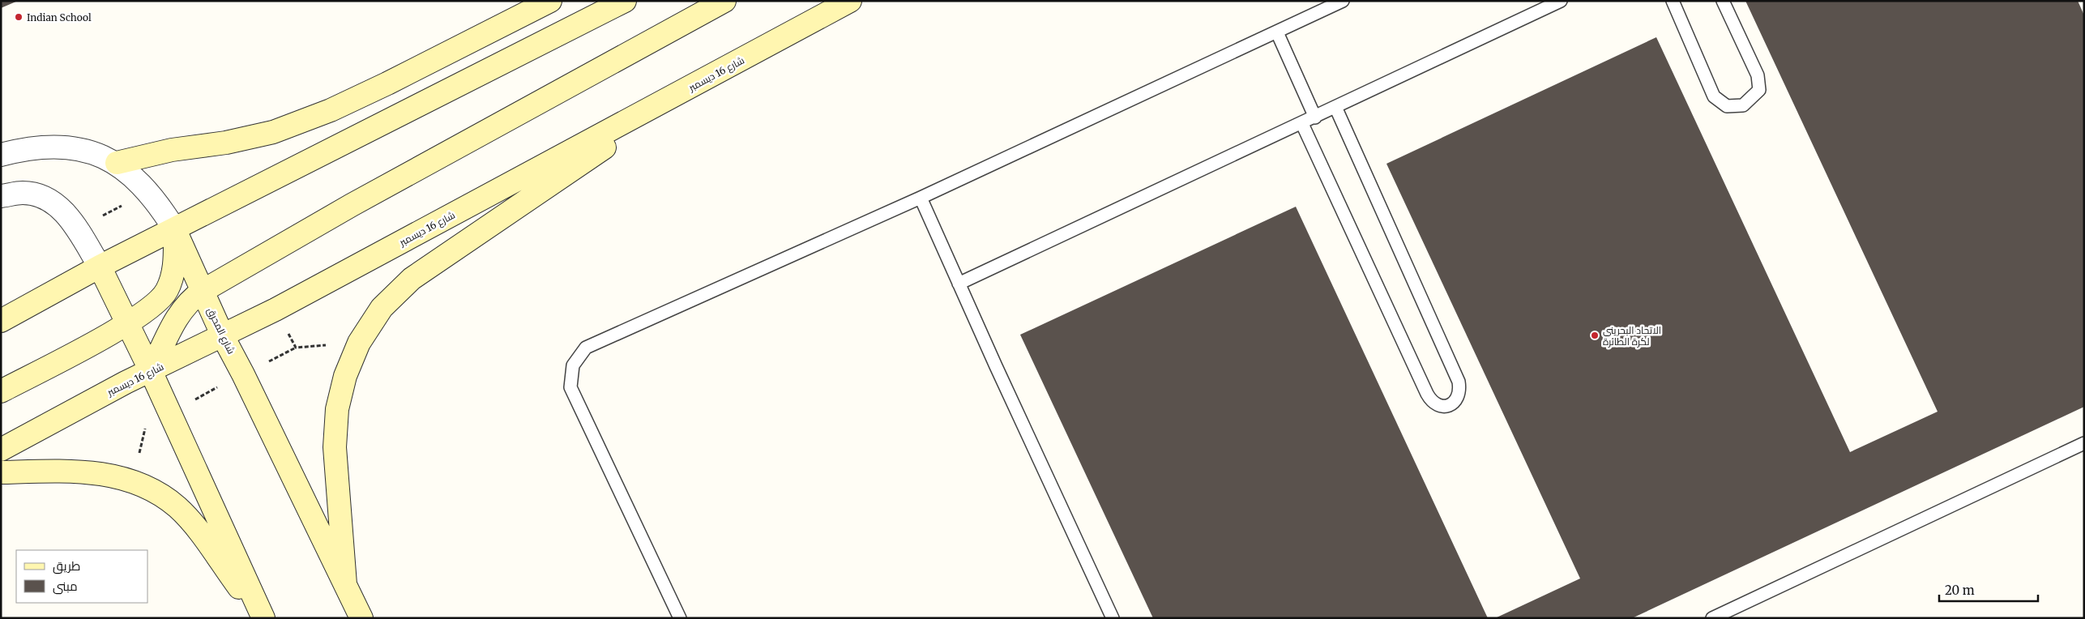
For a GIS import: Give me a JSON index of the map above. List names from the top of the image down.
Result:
{
  "streets": {
    "main road": ["شارع 16 ديسمبر", "شارع المحرق"]
  },
  "crossings": [
    ["شارع 16 ديسمبر", "شارع المحرق"]
  ],
  "places": ["Indian School", "الاتحاد البحريني لكرة الطائرة"],
  "legend": ["طريق", "مبنى"],
  "scale_bar": "20 m"
}
